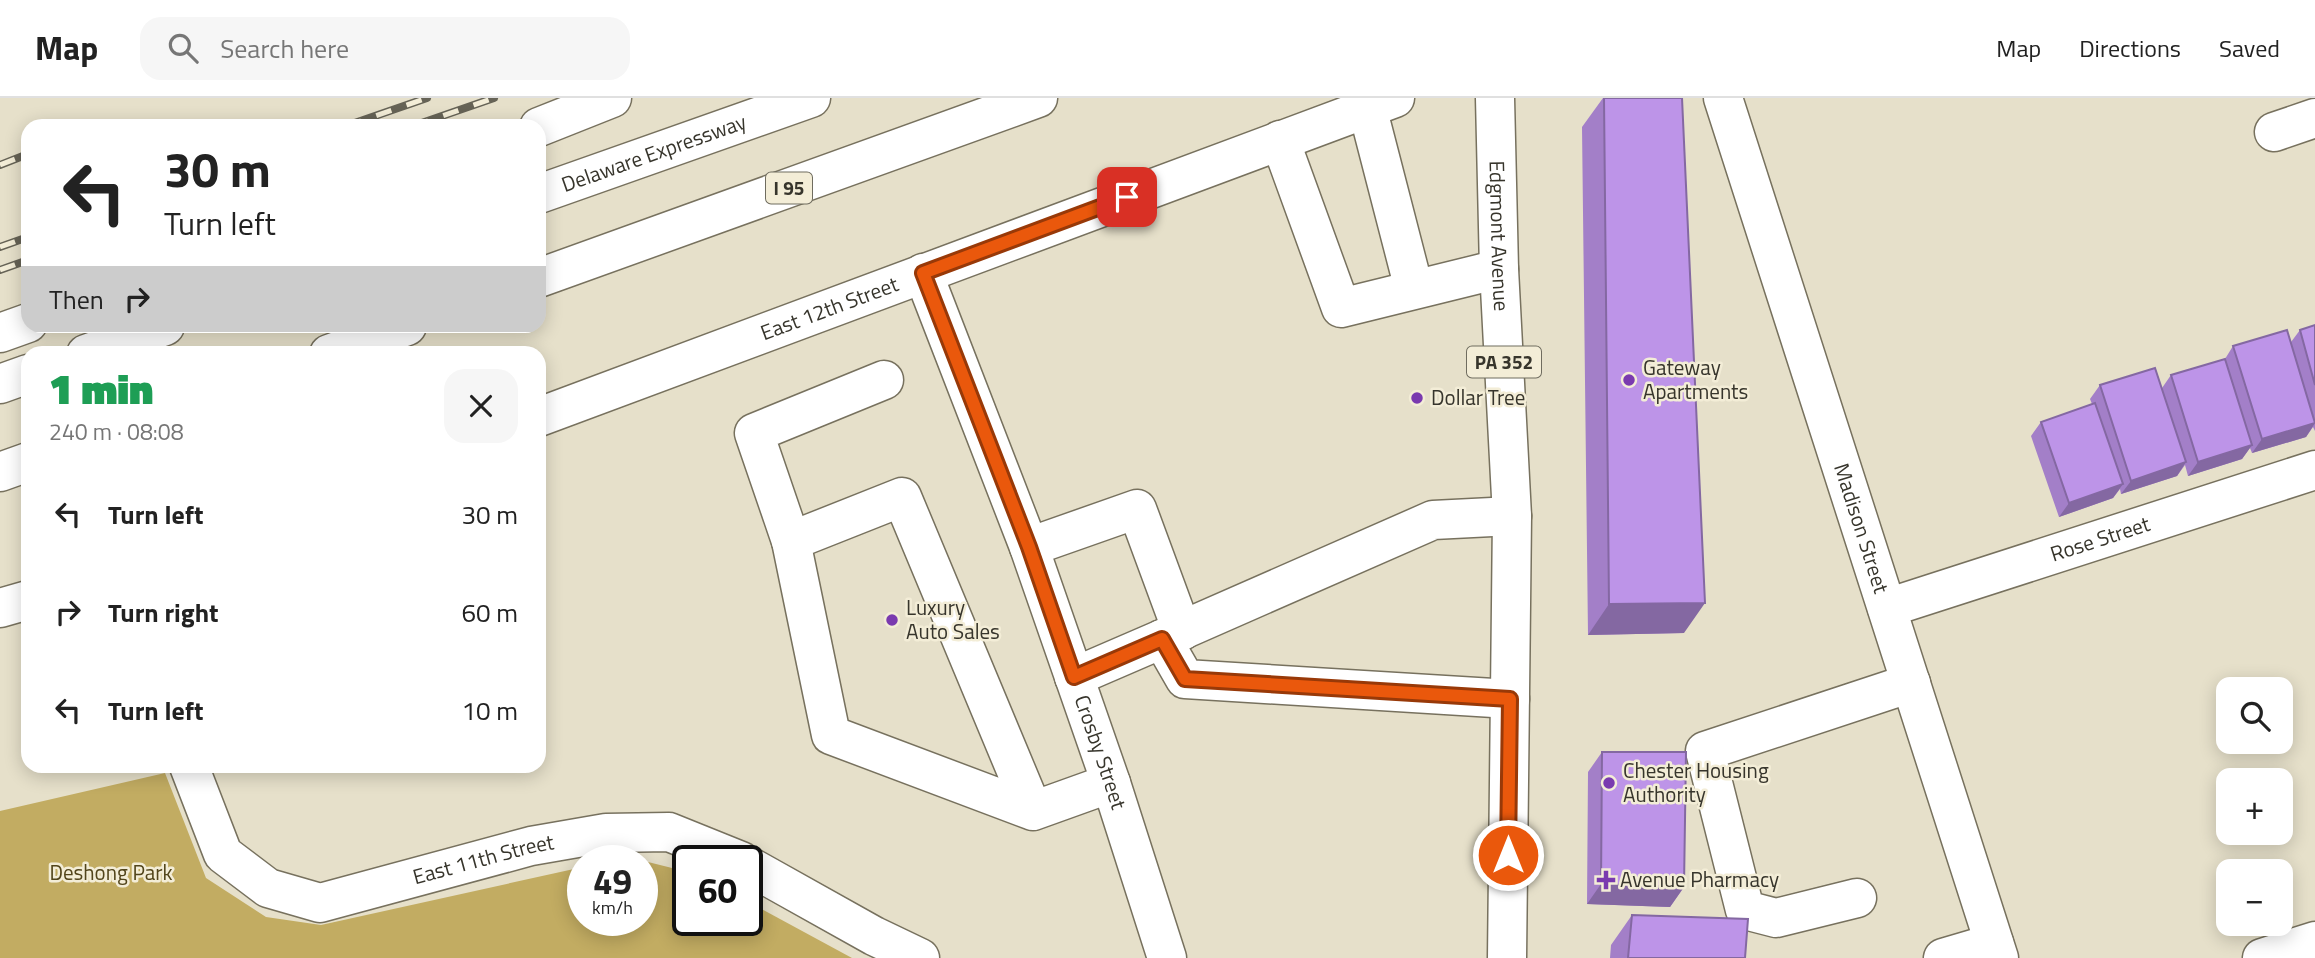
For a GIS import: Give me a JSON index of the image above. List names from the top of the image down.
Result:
{
  "streets": {
    "main road": [
      "Delaware Expressway",
      "I 95",
      "Edgmont Avenue",
      "East 12th Street",
      "PA 352",
      "Madison Street",
      "Rose Street",
      "Crosby Street",
      "East 11th Street"
    ]
  },
  "crossings": [
    ["Edgmont Avenue", "PA 352"],
    ["East 12th Street", "Crosby Street"],
    ["Madison Street", "Rose Street"]
  ],
  "parks": ["Deshong Park"],
  "places": {
    "other": [
      "Gateway Apartments",
      "Dollar Tree",
      "Luxury Auto Sales",
      "Chester Housing Authority"
    ],
    "health": ["Avenue Pharmacy"]
  },
  "page": {
    "header": "Map",
    "search": "Search here",
    "nav": ["Map", "Directions", "Saved"],
    "turn": ["30 m", "Turn left"],
    "then": "Then",
    "heading": ["1 min", "240 m · 08:08"],
    "list": [
      {
        "name": "Turn left",
        "value": "30 m"
      },
      {
        "name": "Turn right",
        "value": "60 m"
      },
      {
        "name": "Turn left",
        "value": "10 m"
      }
    ],
    "map_buttons": ["+", "−"],
    "speed": "49 km/h",
    "limit": "60"
  }
}
